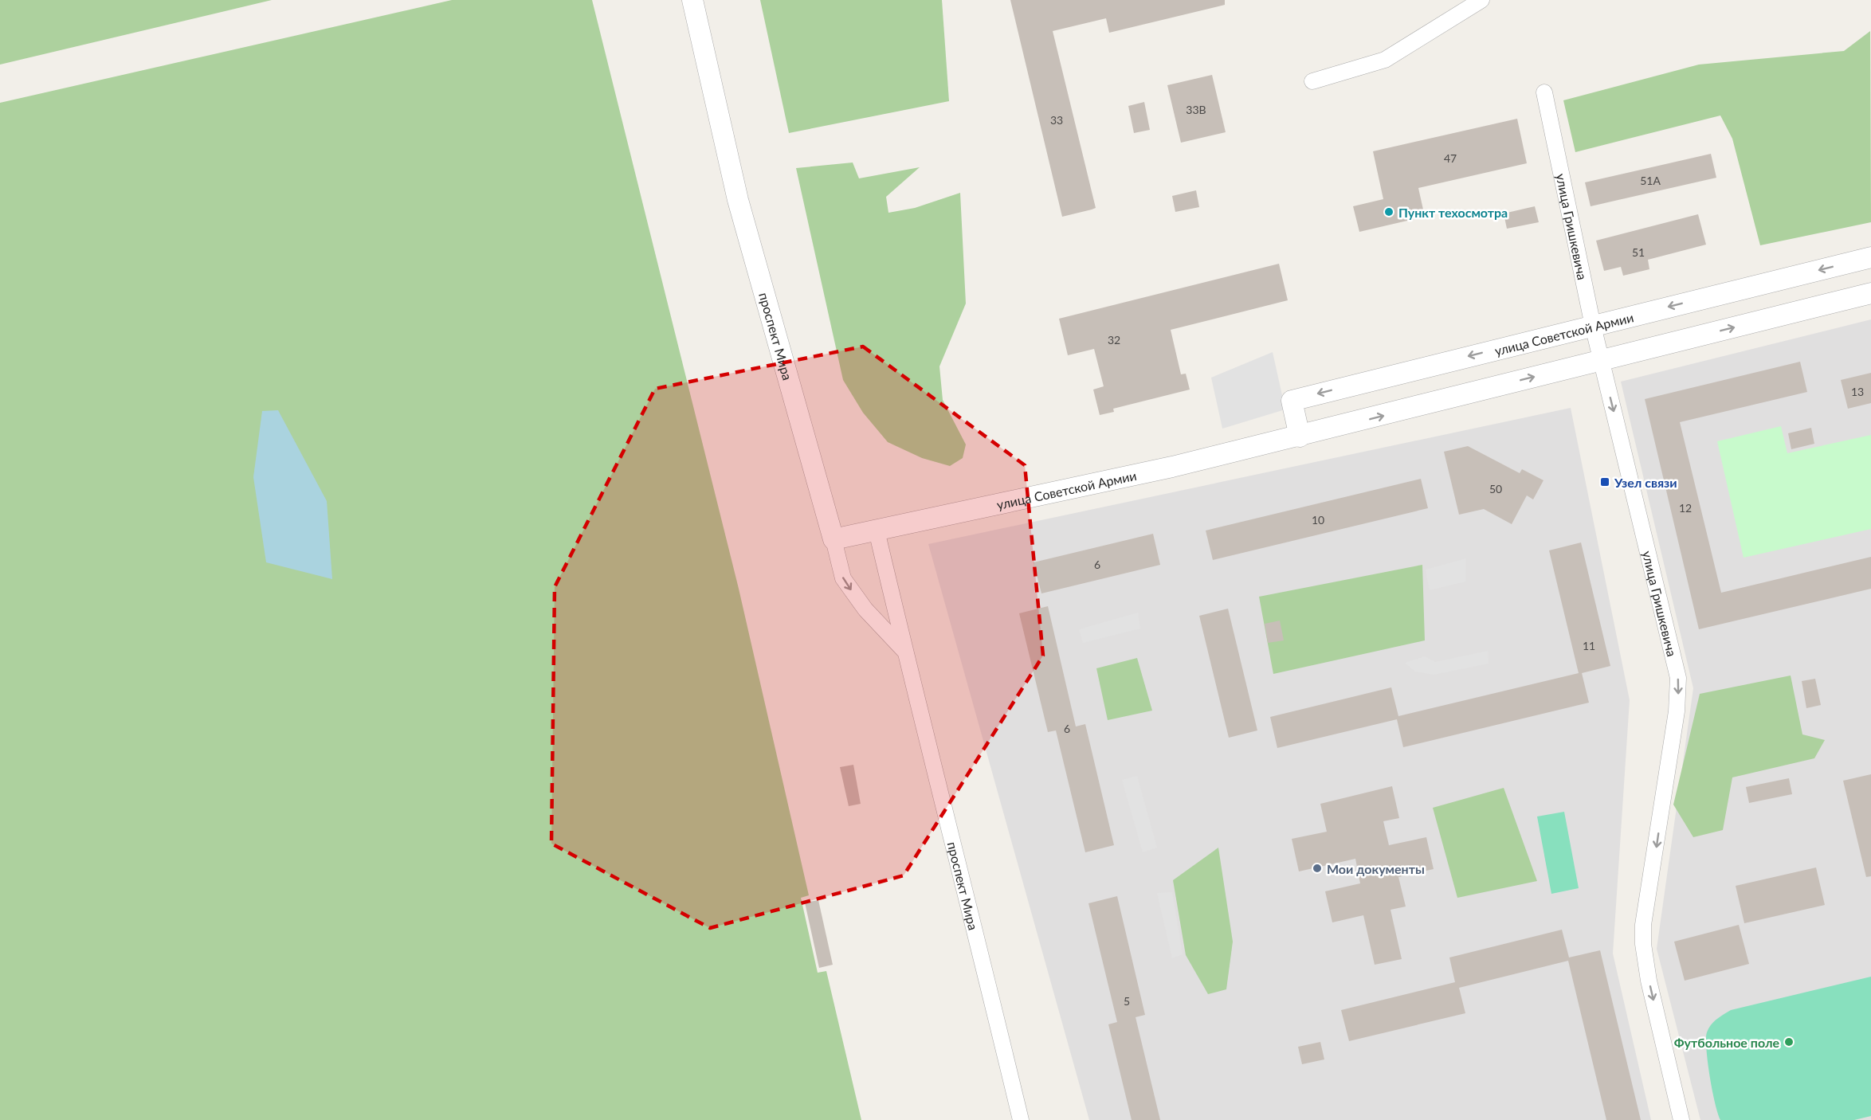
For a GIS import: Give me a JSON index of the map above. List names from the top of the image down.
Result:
{
  "streets": {
    "street": ["улица Гришкевича", "улица Советской Армии", "проспект Мира"]
  },
  "crossings": [
    ["улица Гришкевича", "улица Советской Армии"],
    ["улица Советской Армии", "проспект Мира"]
  ],
  "one_way": ["улица Гришкевича"],
  "places": {
    "other": ["Пункт техосмотра", "Мои документы", "Футбольное поле"],
    "transit": ["Узел связи"]
  },
  "house_numbers": [
    "33В",
    "33",
    "47",
    "51А",
    "51",
    "32",
    "13",
    "50",
    "12",
    "10",
    "6",
    "11",
    "6",
    "5"
  ]
}
